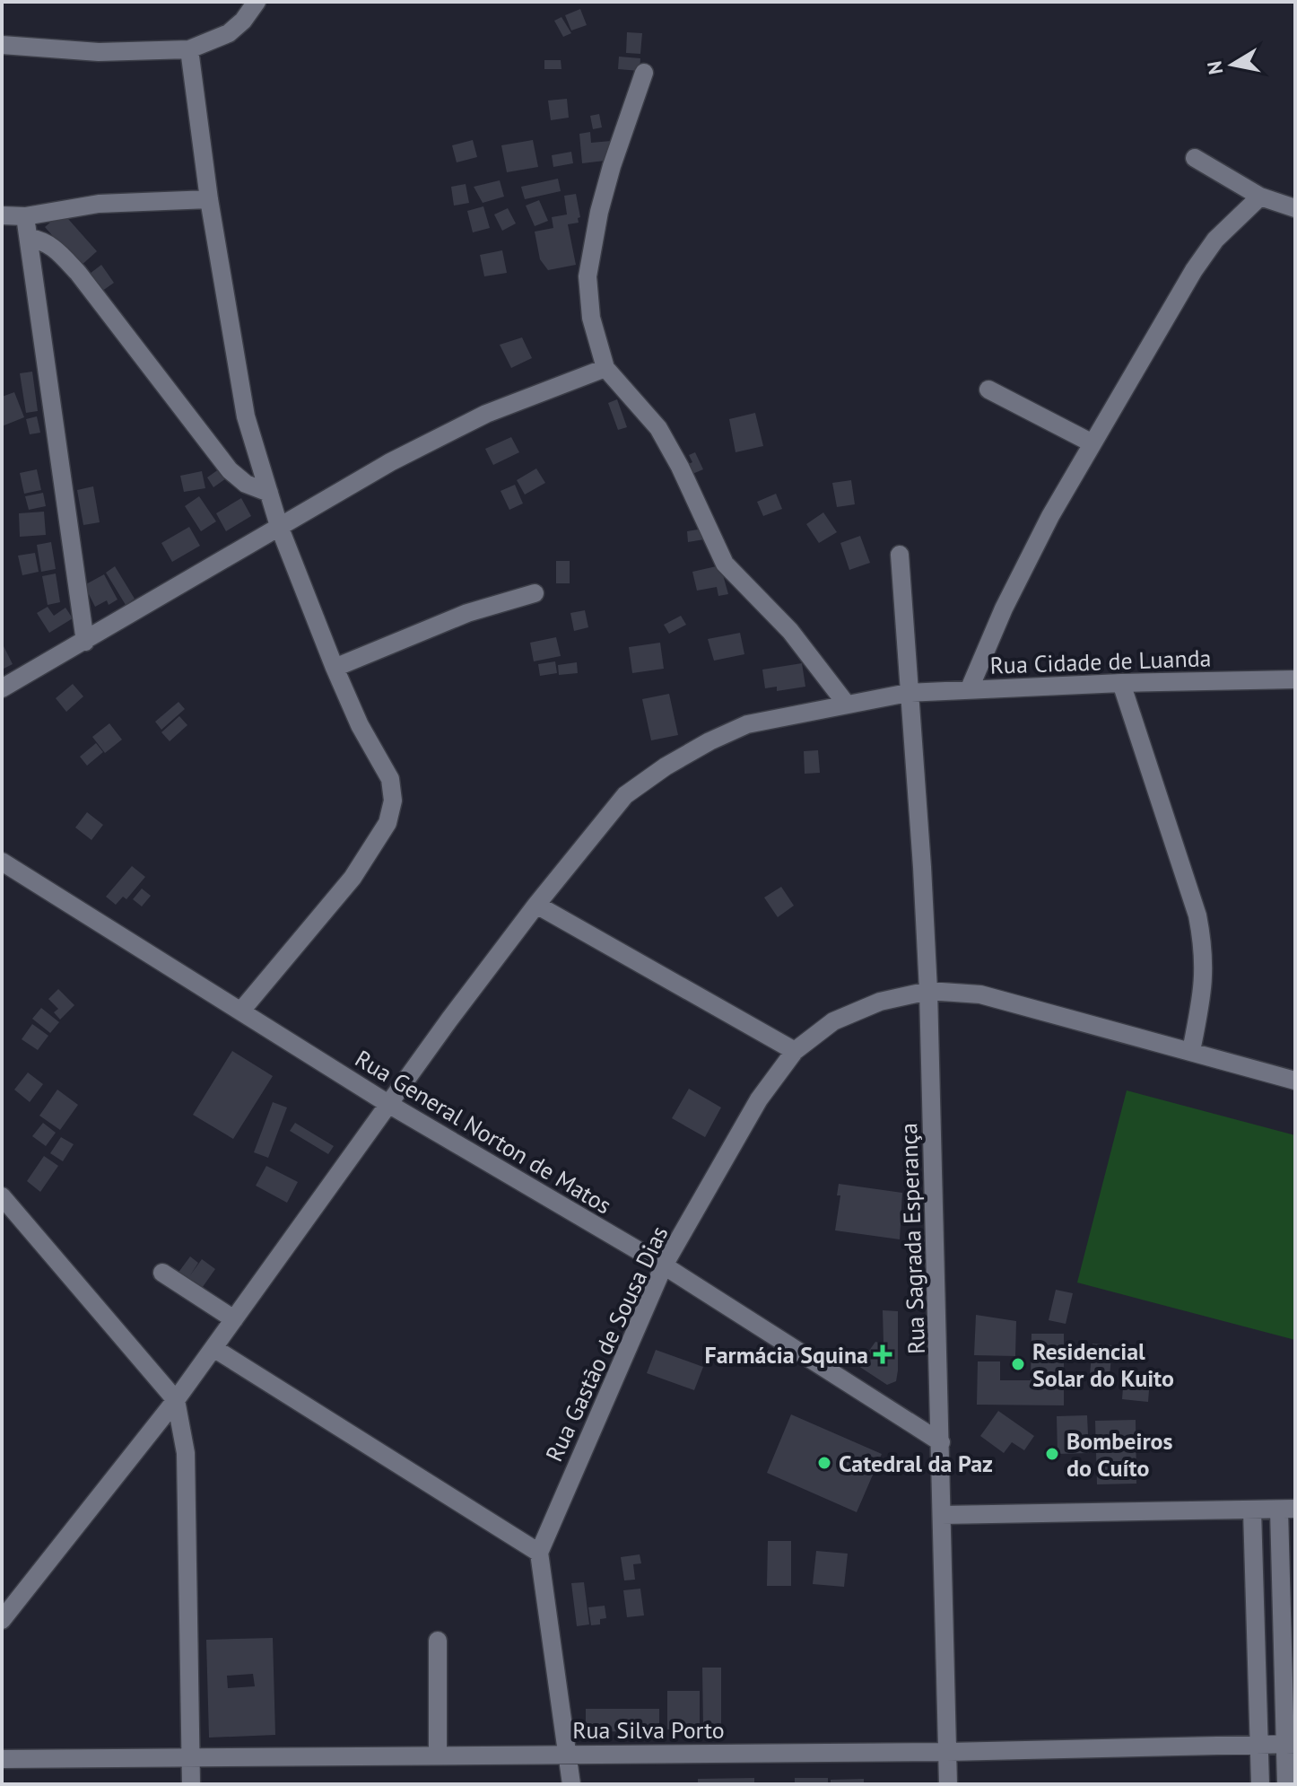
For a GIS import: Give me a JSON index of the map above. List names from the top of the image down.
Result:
{
  "streets": {
    "street": [
      "Rua Cidade de Luanda",
      "Rua General Norton de Matos",
      "Rua Sagrada Esperança",
      "Rua Gastão de Sousa Dias",
      "Rua Silva Porto"
    ]
  },
  "crossings": [
    ["Rua Cidade de Luanda", "Rua General Norton de Matos"],
    ["Rua Cidade de Luanda", "Rua Sagrada Esperança"],
    ["Rua General Norton de Matos", "Rua Sagrada Esperança"],
    ["Rua General Norton de Matos", "Rua Gastão de Sousa Dias"],
    ["Rua Sagrada Esperança", "Rua Gastão de Sousa Dias"],
    ["Rua Sagrada Esperança", "Rua Silva Porto"]
  ],
  "places": {
    "health": ["Farmácia Squina"],
    "other": ["Residencial Solar do Kuito", "Bombeiros do Cuíto", "Catedral da Paz"]
  },
  "north": "left"
}
